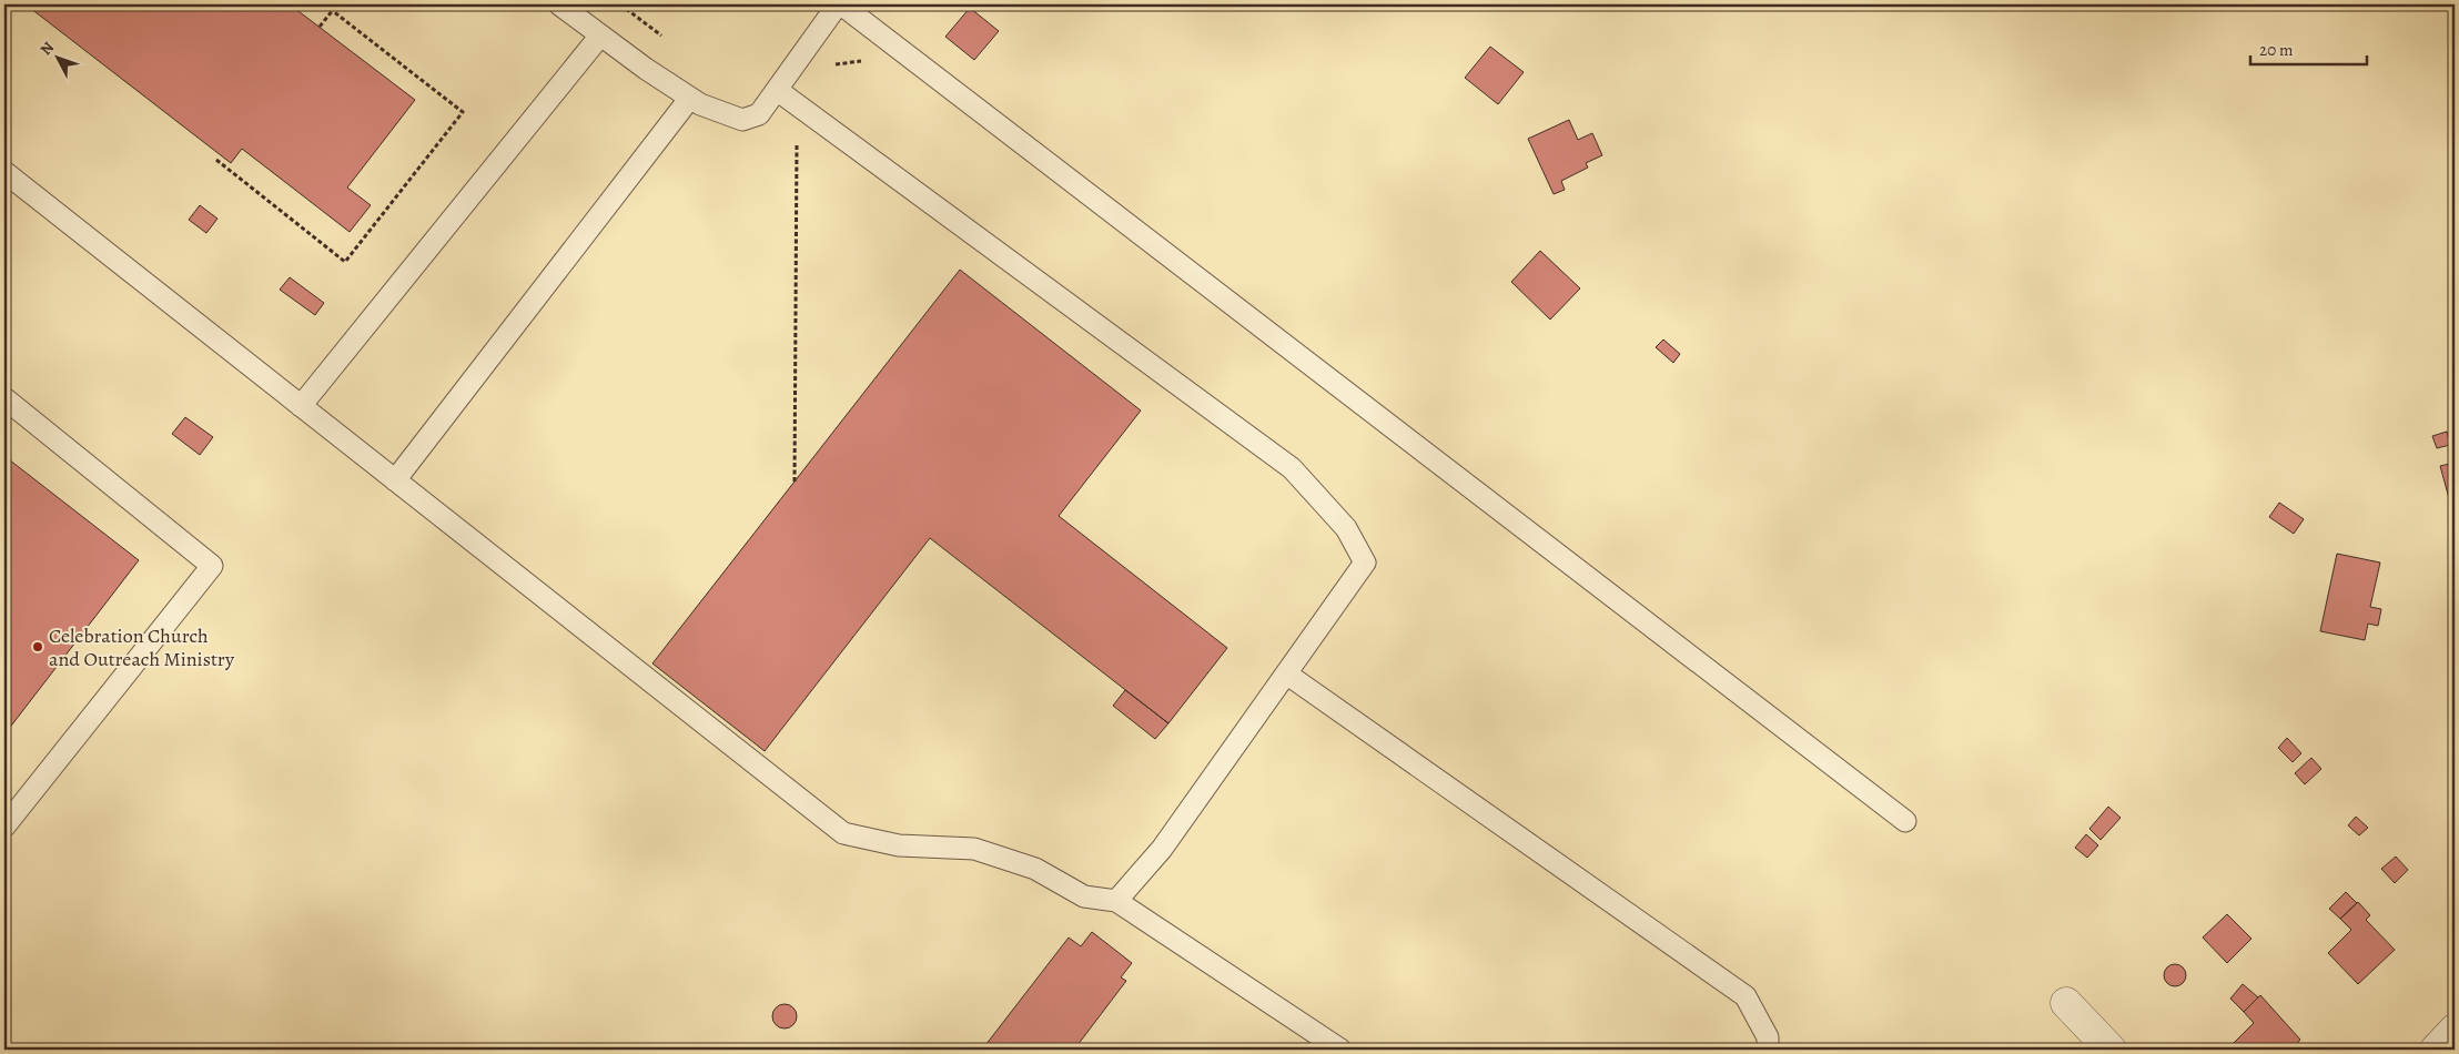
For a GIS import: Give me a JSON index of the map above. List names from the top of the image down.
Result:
{
  "places": ["Celebration Church and Outreach Ministry"],
  "scale_bar": "20 m",
  "north": "top left"
}
